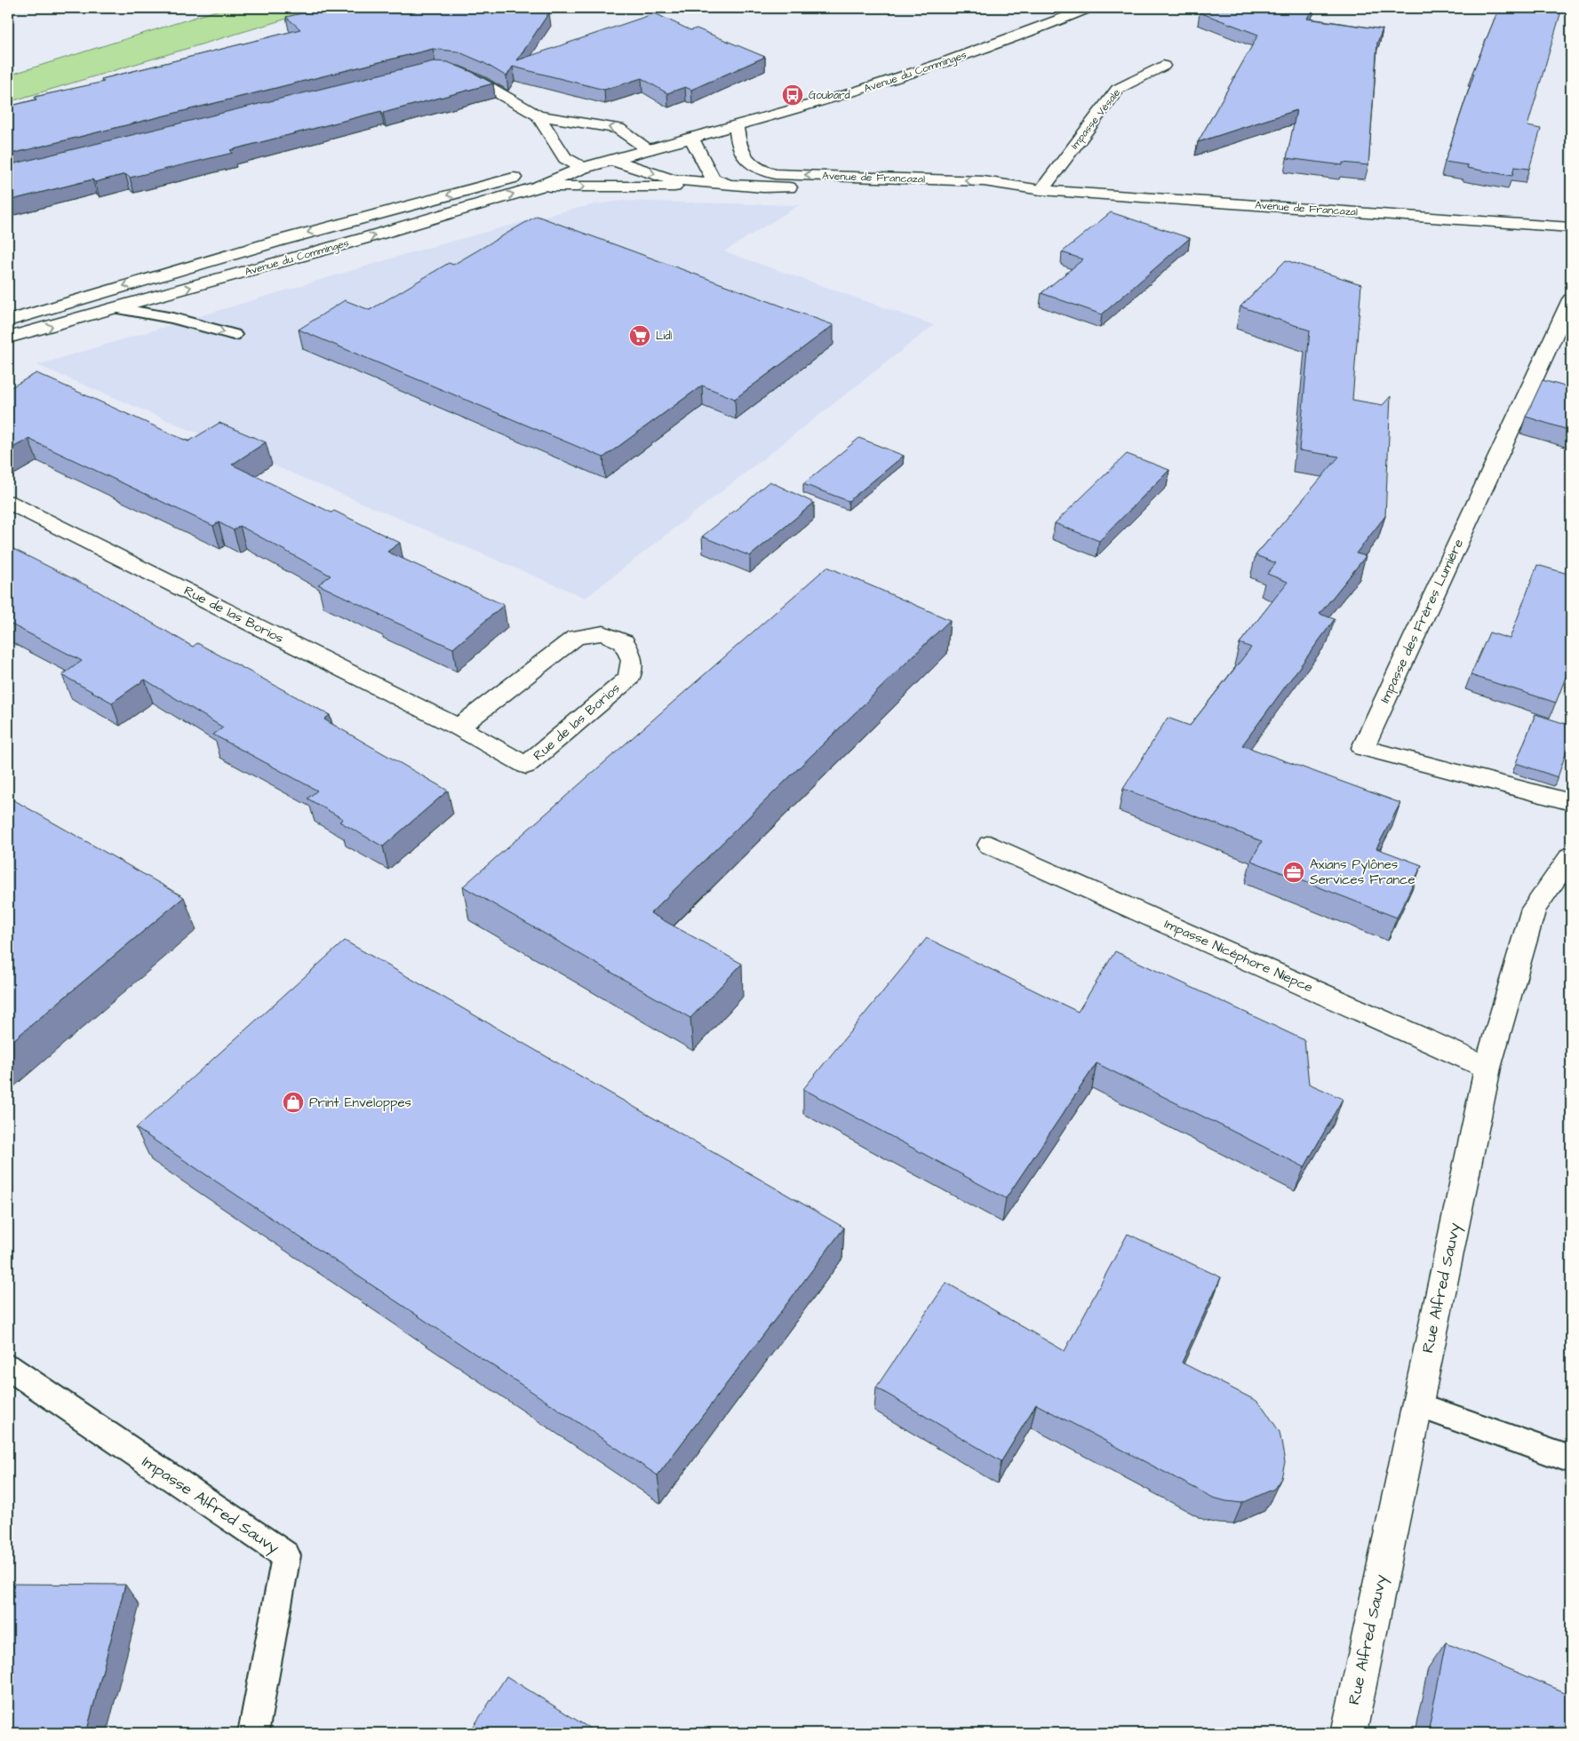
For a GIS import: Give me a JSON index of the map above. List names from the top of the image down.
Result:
{
  "streets": {
    "street": [
      "Avenue du Comminges",
      "Impasse Vésale",
      "Avenue de Francazal",
      "Rue de las Borios",
      "Impasse des Frères Lumière",
      "Impasse Nicéphore Niepce",
      "Rue Alfred Sauvy"
    ],
    "lane": ["Impasse Alfred Sauvy"]
  },
  "crossings": [
    ["Avenue du Comminges", "Avenue de Francazal"],
    ["Impasse Vésale", "Avenue de Francazal"],
    ["Impasse Nicéphore Niepce", "Rue Alfred Sauvy"]
  ],
  "places": {
    "bus stop": ["Goubard"],
    "supermarket": ["Lidl"],
    "office": ["Axians Pylônes Services France"],
    "shop": ["Print Enveloppes"]
  }
}
